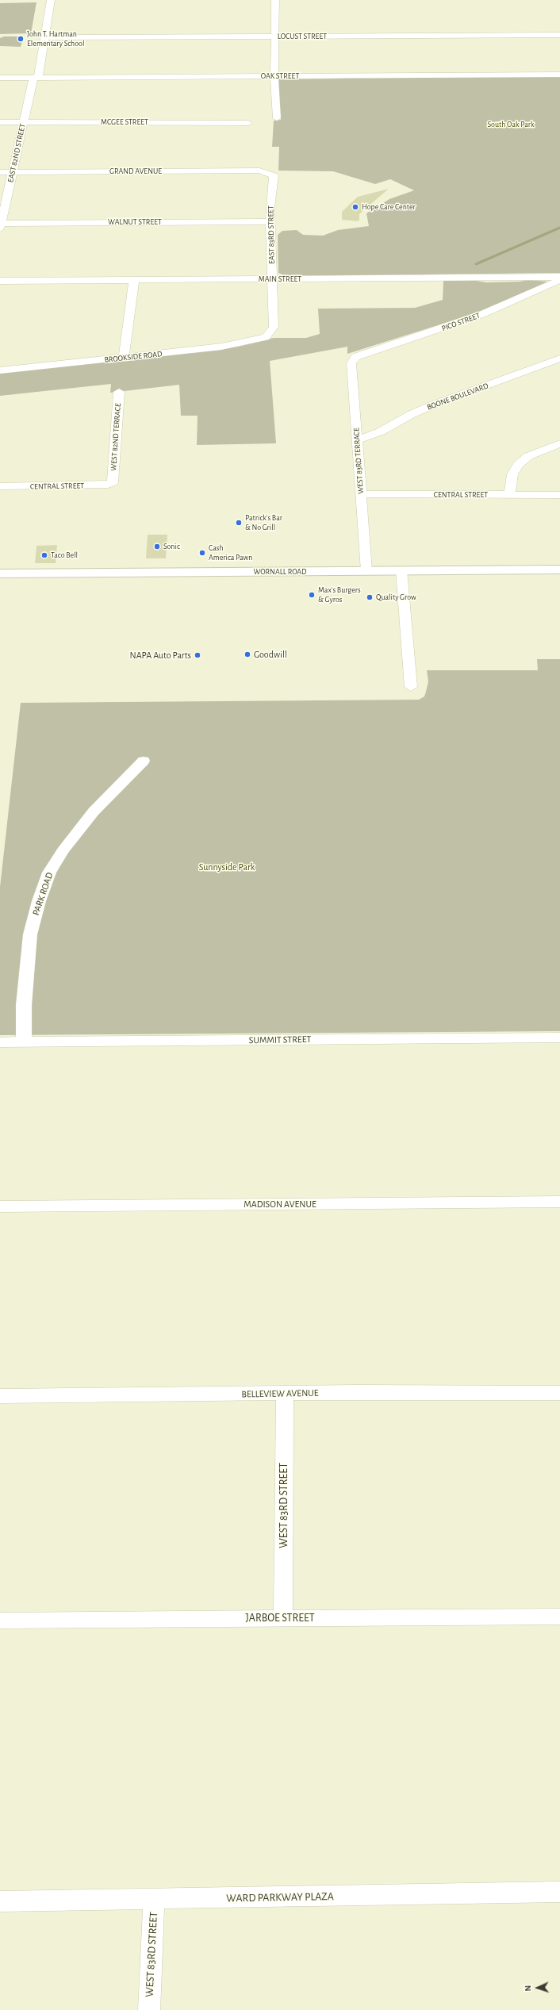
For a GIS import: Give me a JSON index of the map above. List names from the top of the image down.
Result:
{
  "streets": {
    "main road": ["WORNALL ROAD"],
    "street": [
      "LOCUST STREET",
      "OAK STREET",
      "MCGEE STREET",
      "EAST 82ND STREET",
      "GRAND AVENUE",
      "WALNUT STREET",
      "EAST 83RD STREET",
      "MAIN STREET",
      "PICO STREET",
      "BROOKSIDE ROAD",
      "BOONE BOULEVARD",
      "WEST 82ND TERRACE",
      "WEST 83RD TERRACE",
      "CENTRAL STREET",
      "PARK ROAD",
      "SUMMIT STREET",
      "MADISON AVENUE",
      "BELLEVIEW AVENUE",
      "WEST 83RD STREET",
      "JARBOE STREET",
      "WARD PARKWAY PLAZA"
    ]
  },
  "crossings": [
    ["LOCUST STREET", "EAST 82ND STREET"],
    ["OAK STREET", "EAST 82ND STREET"],
    ["MCGEE STREET", "EAST 82ND STREET"],
    ["EAST 82ND STREET", "GRAND AVENUE"],
    ["EAST 82ND STREET", "WALNUT STREET"],
    ["GRAND AVENUE", "EAST 83RD STREET"],
    ["WALNUT STREET", "EAST 83RD STREET"],
    ["EAST 83RD STREET", "MAIN STREET"],
    ["EAST 83RD STREET", "BROOKSIDE ROAD"],
    ["MAIN STREET", "BROOKSIDE ROAD"],
    ["PICO STREET", "WEST 83RD TERRACE"],
    ["BOONE BOULEVARD", "WEST 83RD TERRACE"],
    ["WEST 82ND TERRACE", "CENTRAL STREET"],
    ["WEST 83RD TERRACE", "CENTRAL STREET"],
    ["WEST 83RD TERRACE", "WORNALL ROAD"],
    ["PARK ROAD", "SUMMIT STREET"],
    ["BELLEVIEW AVENUE", "WEST 83RD STREET"],
    ["WEST 83RD STREET", "JARBOE STREET"],
    ["WEST 83RD STREET", "WARD PARKWAY PLAZA"]
  ],
  "parks": ["South Oak Park", "Sunnyside Park"],
  "places": [
    "John T. Hartman Elementary School",
    "Hope Care Center",
    "Patrick's Bar & No Grill",
    "Sonic",
    "Cash America Pawn",
    "Taco Bell",
    "Max's Burgers & Gyros",
    "Quality Grow",
    "Goodwill",
    "NAPA Auto Parts"
  ],
  "north": "left"
}
